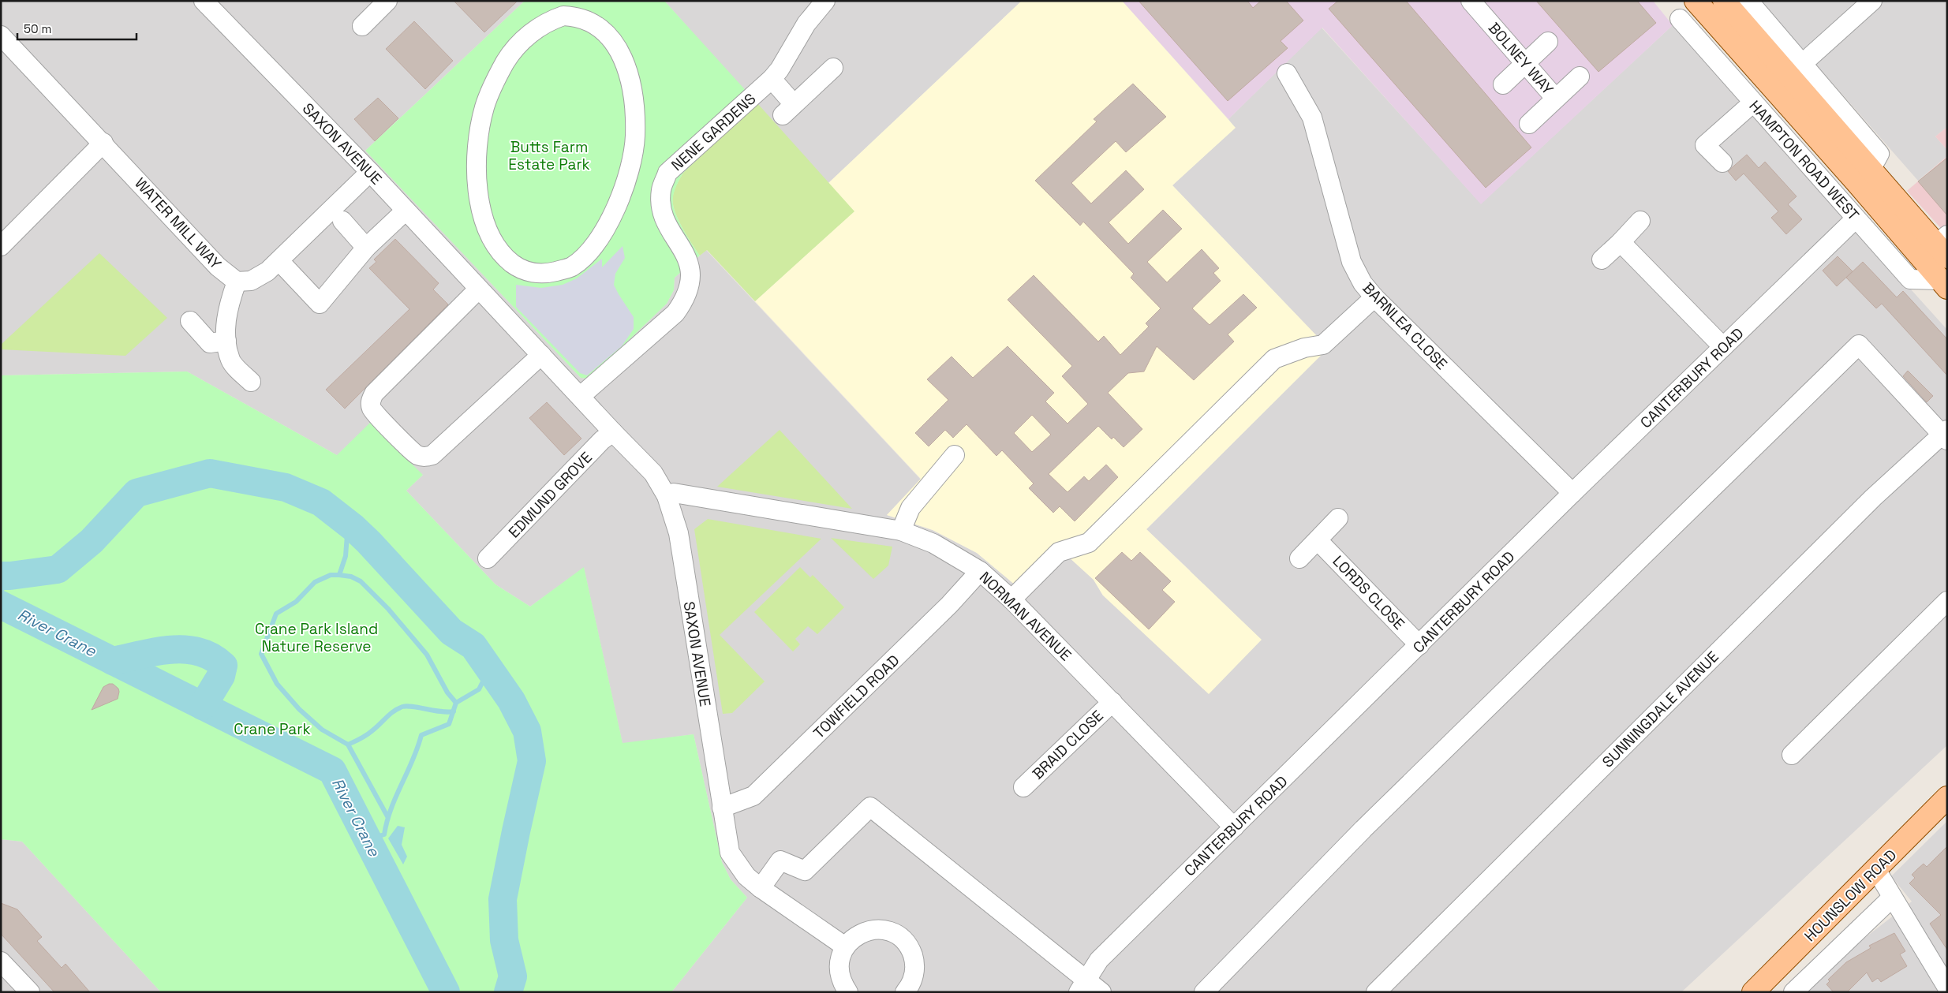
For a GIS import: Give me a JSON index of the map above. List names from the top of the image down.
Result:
{
  "streets": {
    "main road": ["HAMPTON ROAD WEST", "HOUNSLOW ROAD"],
    "street": [
      "BOLNEY WAY",
      "NENE GARDENS",
      "SAXON AVENUE",
      "WATER MILL WAY",
      "BARNLEA CLOSE",
      "CANTERBURY ROAD",
      "EDMUND GROVE",
      "LORDS CLOSE",
      "NORMAN AVENUE",
      "TOWFIELD ROAD",
      "SUNNINGDALE AVENUE",
      "BRAID CLOSE"
    ]
  },
  "crossings": [
    ["NENE GARDENS", "SAXON AVENUE"],
    ["SAXON AVENUE", "EDMUND GROVE"],
    ["SAXON AVENUE", "NORMAN AVENUE"],
    ["SAXON AVENUE", "TOWFIELD ROAD"],
    ["HAMPTON ROAD WEST", "CANTERBURY ROAD"],
    ["BARNLEA CLOSE", "CANTERBURY ROAD"],
    ["CANTERBURY ROAD", "LORDS CLOSE"],
    ["CANTERBURY ROAD", "NORMAN AVENUE"],
    ["NORMAN AVENUE", "TOWFIELD ROAD"],
    ["NORMAN AVENUE", "BRAID CLOSE"]
  ],
  "water": ["River Crane"],
  "parks": ["Butts Farm Estate Park", "Crane Park Island Nature Reserve", "Crane Park"],
  "scale_bar": "50 m"
}
